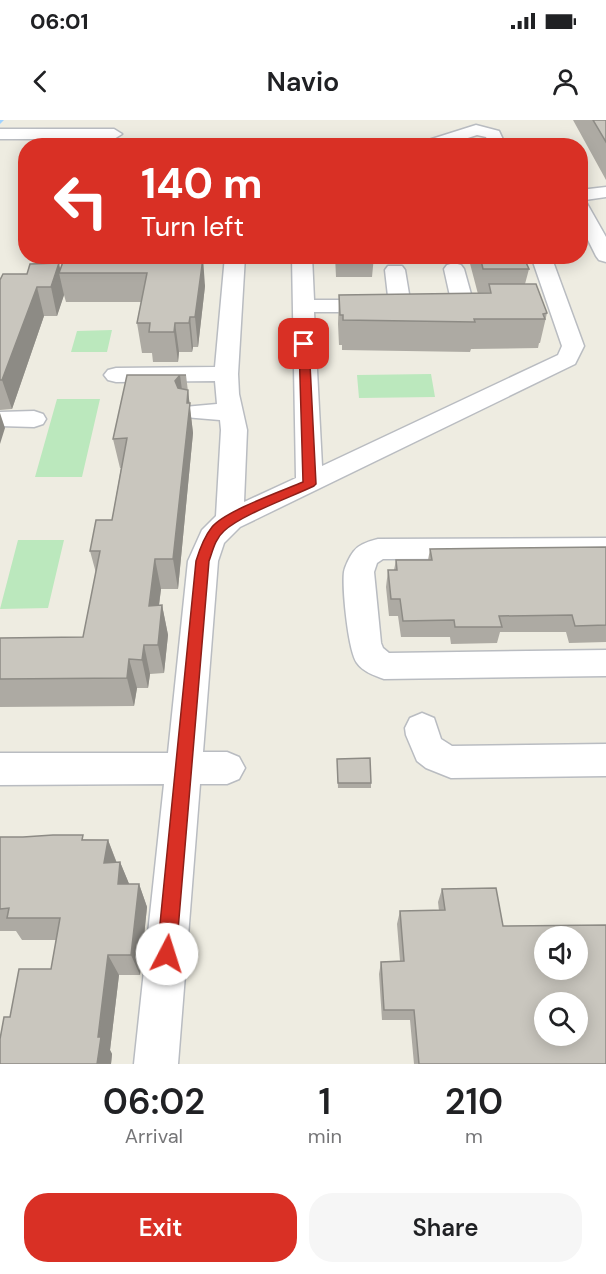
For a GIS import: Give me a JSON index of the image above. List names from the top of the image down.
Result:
{
  "page": {
    "status": "06:01",
    "header": "Navio",
    "turn": ["140 m", "Turn left"],
    "eta": [
      "06:02",
      "Arrival",
      "1",
      "min",
      "210",
      "m"
    ],
    "buttons": ["Exit", "Share"]
  }
}
